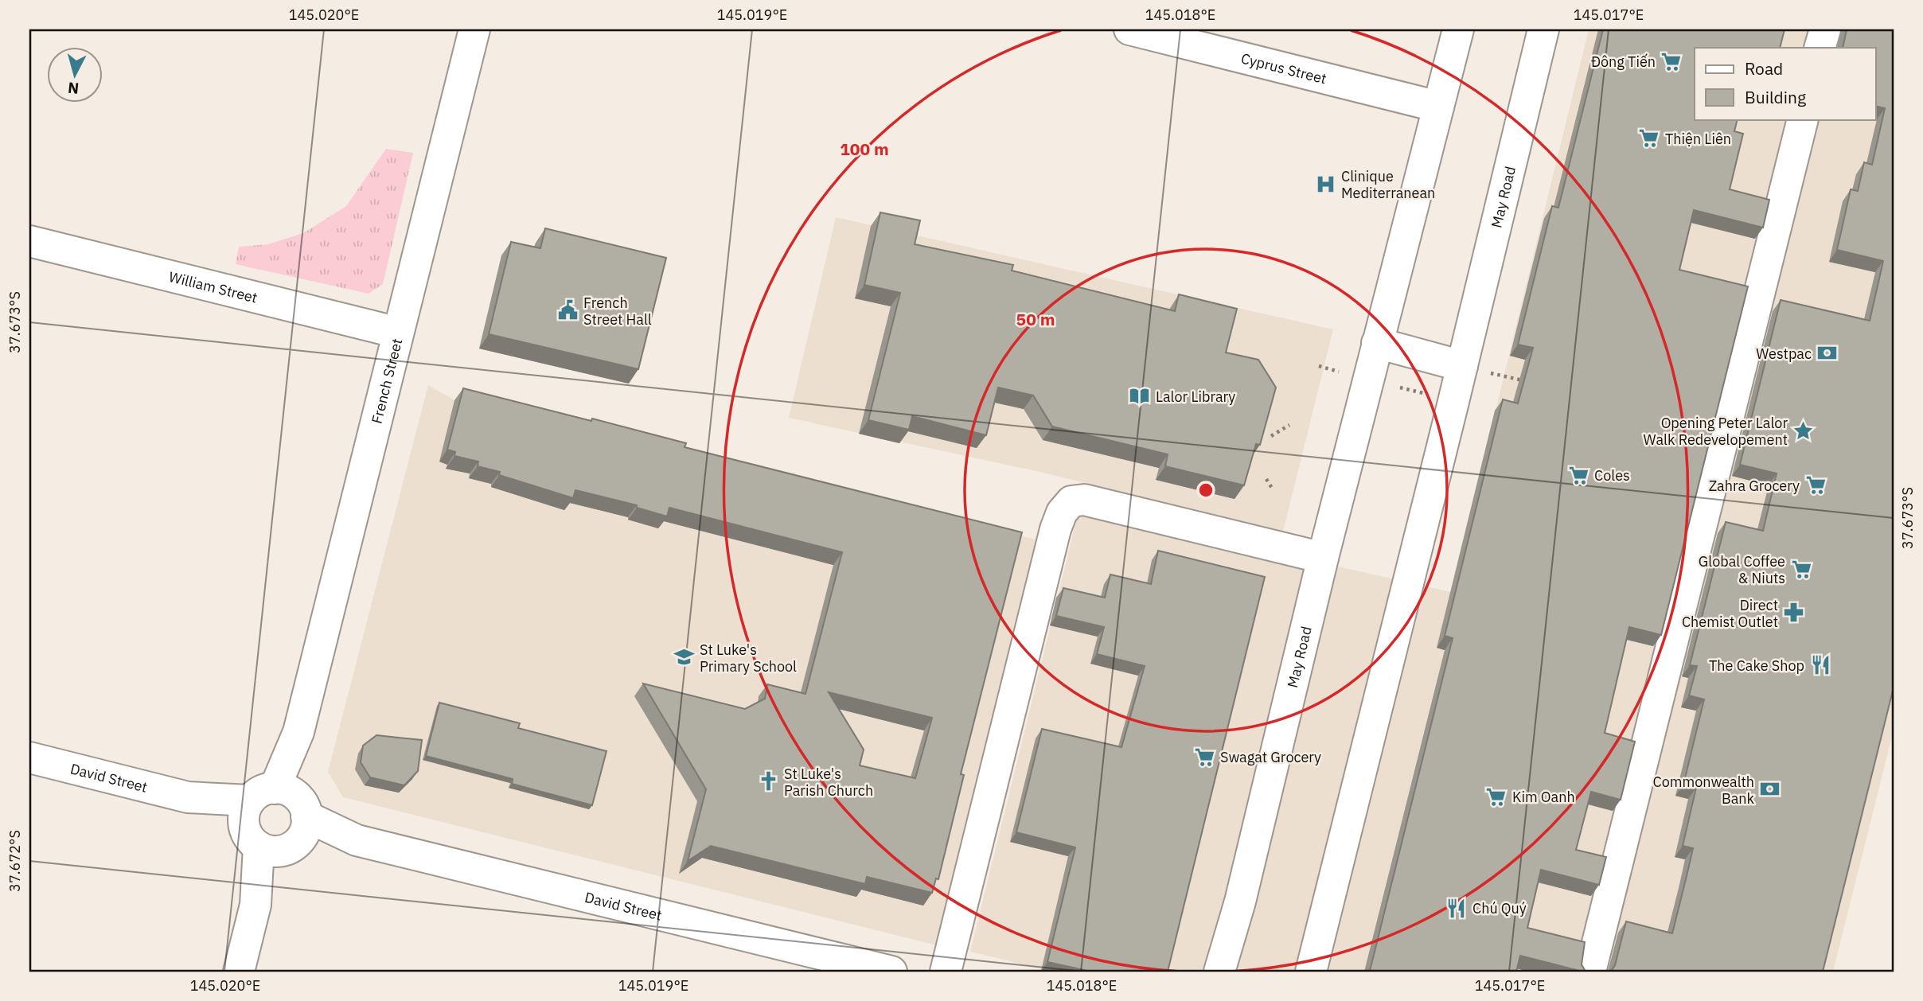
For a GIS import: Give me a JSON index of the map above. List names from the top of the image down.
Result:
{
  "streets": {
    "street": [
      "Cyprus Street",
      "May Road",
      "William Street",
      "French Street",
      "David Street"
    ]
  },
  "crossings": [
    ["Cyprus Street", "May Road"],
    ["William Street", "French Street"],
    ["French Street", "David Street"]
  ],
  "places": {
    "supermarket": [
      "Đông Tiến",
      "Thiện Liên",
      "Coles",
      "Zahra Grocery",
      "Global Coffee & Niuts",
      "Swagat Grocery",
      "Kim Oanh"
    ],
    "hospital": ["Clinique Mediterranean"],
    "public building": ["French Street Hall"],
    "bank": ["Westpac", "Commonwealth Bank"],
    "library": ["Lalor Library"],
    "place": ["Opening Peter Lalor Walk Redevelopement"],
    "pharmacy": ["Direct Chemist Outlet"],
    "school or university": ["St Luke's Primary School"],
    "restaurant": ["The Cake Shop", "Chú Quý"],
    "church": ["St Luke's Parish Church"]
  },
  "legend": ["Road", "Building"],
  "north": "bottom",
  "coordinates": [
    "145.020°E",
    "145.019°E",
    "145.018°E",
    "145.017°E",
    "37.673°S",
    "37.672°S"
  ],
  "rings": ["100 m", "50 m"]
}
